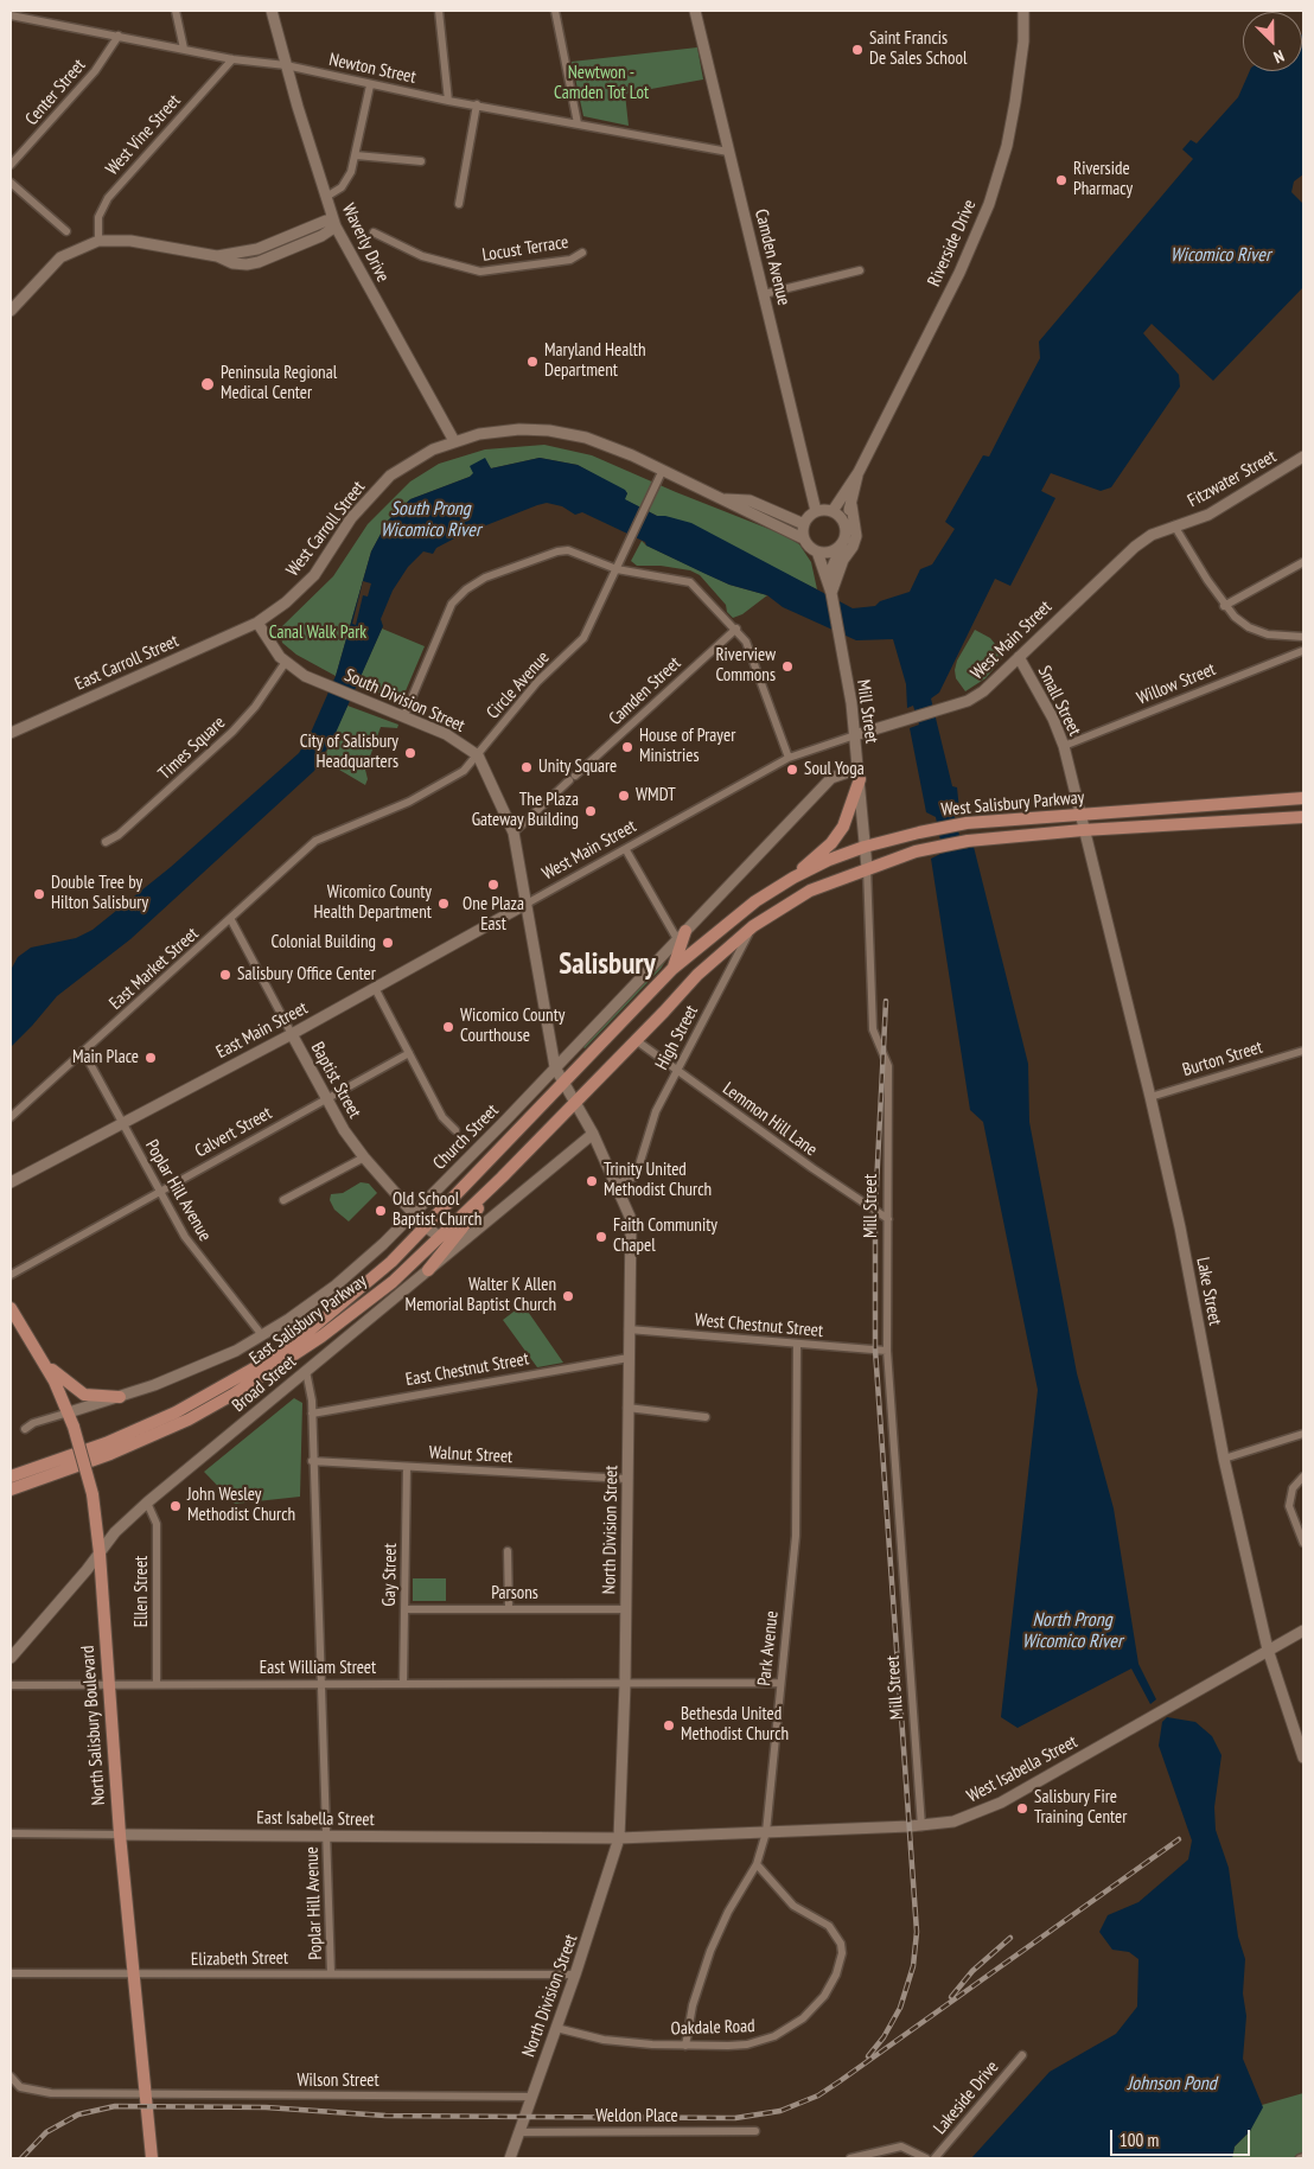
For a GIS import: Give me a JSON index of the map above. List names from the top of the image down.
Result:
{
  "streets": {
    "main road": ["West Salisbury Parkway", "East Salisbury Parkway", "North Salisbury Boulevard"],
    "street": [
      "Newton Street",
      "Center Street",
      "West Vine Street",
      "Waverly Drive",
      "Riverside Drive",
      "Locust Terrace",
      "Camden Avenue",
      "Fitzwater Street",
      "West Carroll Street",
      "West Main Street",
      "East Carroll Street",
      "Willow Street",
      "Circle Avenue",
      "Camden Street",
      "South Division Street",
      "Small Street",
      "Mill Street",
      "Times Square",
      "East Market Street",
      "East Main Street",
      "High Street",
      "Burton Street",
      "Baptist Street",
      "Lemmon Hill Lane",
      "Calvert Street",
      "Church Street",
      "Poplar Hill Avenue",
      "Lake Street",
      "West Chestnut Street",
      "East Chestnut Street",
      "Broad Street",
      "Walnut Street",
      "North Division Street",
      "Gay Street",
      "Ellen Street",
      "Parsons",
      "Park Avenue",
      "East William Street",
      "West Isabella Street",
      "East Isabella Street",
      "Elizabeth Street",
      "Oakdale Road",
      "Wilson Street",
      "Lakeside Drive",
      "Weldon Place"
    ]
  },
  "crossings": [
    ["Newton Street", "Center Street"],
    ["Newton Street", "West Vine Street"],
    ["Newton Street", "Waverly Drive"],
    ["Newton Street", "Camden Avenue"],
    ["Waverly Drive", "West Carroll Street"],
    ["Riverside Drive", "Camden Avenue"],
    ["Riverside Drive", "West Carroll Street"],
    ["Riverside Drive", "Mill Street"],
    ["Camden Avenue", "West Carroll Street"],
    ["Camden Avenue", "Mill Street"],
    ["Fitzwater Street", "West Main Street"],
    ["West Carroll Street", "East Carroll Street"],
    ["West Carroll Street", "Circle Avenue"],
    ["West Carroll Street", "South Division Street"],
    ["West Carroll Street", "Mill Street"],
    ["West Main Street", "Small Street"],
    ["West Main Street", "Mill Street"],
    ["West Main Street", "East Main Street"],
    ["West Main Street", "North Division Street"],
    ["East Carroll Street", "South Division Street"],
    ["Willow Street", "Small Street"],
    ["Circle Avenue", "South Division Street"],
    ["Circle Avenue", "East Market Street"],
    ["South Division Street", "Times Square"],
    ["Small Street", "West Salisbury Parkway"],
    ["Small Street", "Lake Street"],
    ["Mill Street", "West Salisbury Parkway"],
    ["Mill Street", "Lemmon Hill Lane"],
    ["Mill Street", "Church Street"],
    ["Mill Street", "West Chestnut Street"],
    ["Mill Street", "West Isabella Street"],
    ["West Salisbury Parkway", "High Street"],
    ["West Salisbury Parkway", "Lemmon Hill Lane"],
    ["West Salisbury Parkway", "Lake Street"],
    ["West Salisbury Parkway", "East Salisbury Parkway"],
    ["West Salisbury Parkway", "North Division Street"],
    ["East Market Street", "Baptist Street"],
    ["East Market Street", "Poplar Hill Avenue"],
    ["East Main Street", "Baptist Street"],
    ["East Main Street", "Poplar Hill Avenue"],
    ["East Main Street", "North Division Street"],
    ["High Street", "Lemmon Hill Lane"],
    ["High Street", "North Division Street"],
    ["Burton Street", "Lake Street"],
    ["Baptist Street", "Calvert Street"],
    ["Baptist Street", "Church Street"],
    ["Baptist Street", "East Salisbury Parkway"],
    ["Calvert Street", "Poplar Hill Avenue"],
    ["Church Street", "Poplar Hill Avenue"],
    ["Church Street", "North Division Street"],
    ["Church Street", "North Salisbury Boulevard"],
    ["Poplar Hill Avenue", "East Chestnut Street"],
    ["Poplar Hill Avenue", "Broad Street"],
    ["Poplar Hill Avenue", "Walnut Street"],
    ["Poplar Hill Avenue", "East William Street"],
    ["Poplar Hill Avenue", "East Isabella Street"],
    ["Poplar Hill Avenue", "Elizabeth Street"],
    ["Lake Street", "West Isabella Street"],
    ["East Salisbury Parkway", "North Division Street"],
    ["West Chestnut Street", "North Division Street"],
    ["West Chestnut Street", "Park Avenue"],
    ["East Chestnut Street", "North Division Street"],
    ["Broad Street", "North Division Street"],
    ["Broad Street", "Ellen Street"],
    ["Broad Street", "North Salisbury Boulevard"],
    ["Walnut Street", "North Division Street"],
    ["Walnut Street", "Gay Street"],
    ["North Division Street", "Parsons"],
    ["North Division Street", "East William Street"],
    ["North Division Street", "West Isabella Street"],
    ["North Division Street", "East Isabella Street"],
    ["North Division Street", "Elizabeth Street"],
    ["North Division Street", "Oakdale Road"],
    ["North Division Street", "Wilson Street"],
    ["North Division Street", "Weldon Place"],
    ["Gay Street", "Parsons"],
    ["Gay Street", "East William Street"],
    ["Ellen Street", "East William Street"],
    ["Park Avenue", "East William Street"],
    ["Park Avenue", "West Isabella Street"],
    ["Park Avenue", "Oakdale Road"],
    ["East William Street", "North Salisbury Boulevard"],
    ["North Salisbury Boulevard", "East Isabella Street"],
    ["North Salisbury Boulevard", "Elizabeth Street"],
    ["North Salisbury Boulevard", "Wilson Street"],
    ["West Isabella Street", "East Isabella Street"]
  ],
  "districts": ["Salisbury"],
  "water": [
    "Wicomico River",
    "South Prong Wicomico River",
    "North Prong Wicomico River",
    "Johnson Pond"
  ],
  "parks": ["Newtwon - Camden Tot Lot", "Canal Walk Park"],
  "places": [
    "Saint Francis De Sales School",
    "Riverside Pharmacy",
    "Maryland Health Department",
    "Peninsula Regional Medical Center",
    "Riverview Commons",
    "House of Prayer Ministries",
    "City of Salisbury Headquarters",
    "Unity Square",
    "Soul Yoga",
    "WMDT",
    "The Plaza Gateway Building",
    "One Plaza East",
    "Double Tree by Hilton Salisbury",
    "Wicomico County Health Department",
    "Colonial Building",
    "Salisbury Office Center",
    "Wicomico County Courthouse",
    "Main Place",
    "Trinity United Methodist Church",
    "Old School Baptist Church",
    "Faith Community Chapel",
    "Walter K Allen Memorial Baptist Church",
    "John Wesley Methodist Church",
    "Bethesda United Methodist Church",
    "Salisbury Fire Training Center"
  ],
  "scale_bar": "100 m",
  "north": "bottom right"
}
